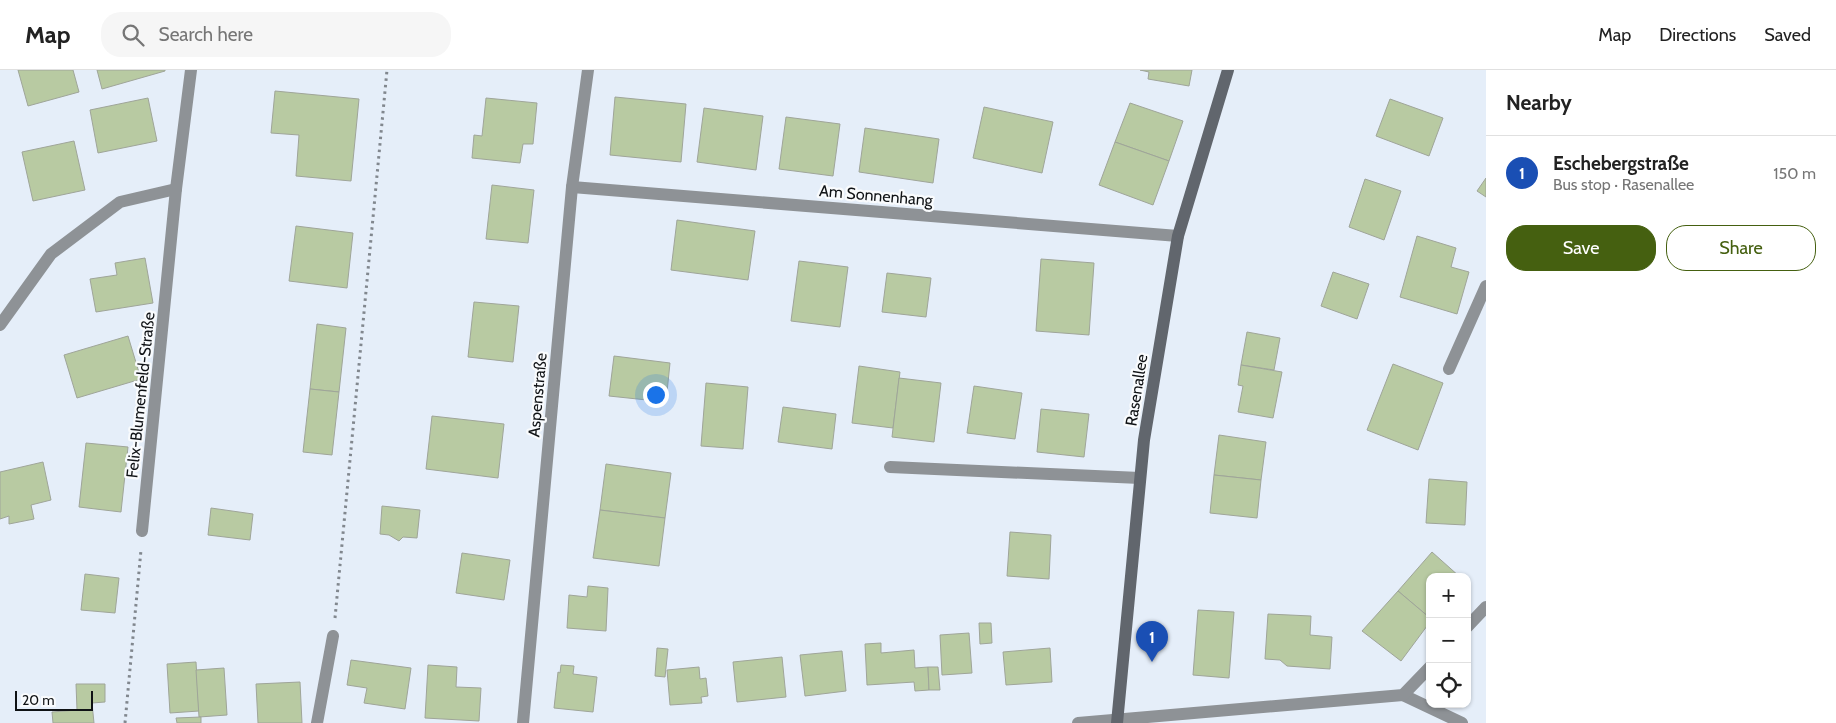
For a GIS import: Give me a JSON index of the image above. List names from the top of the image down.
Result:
{
  "streets": {
    "main road": ["Rasenallee"],
    "street": ["Am Sonnenhang", "Felix-Blumenfeld-Straße", "Aspenstraße"]
  },
  "crossings": [
    ["Am Sonnenhang", "Rasenallee"],
    ["Am Sonnenhang", "Aspenstraße"]
  ],
  "scale_bar": "20 m",
  "page": {
    "header": "Map",
    "search": "Search here",
    "nav": ["Map", "Directions", "Saved"],
    "heading": "Nearby",
    "list": [
      {
        "mark": "1",
        "name": "Eschebergstraße",
        "note": "Bus stop · Rasenallee",
        "value": "150 m"
      }
    ],
    "buttons": ["Save", "Share"],
    "map_buttons": ["+", "−"],
    "pins": "1",
    "scale": "20 m"
  }
}
